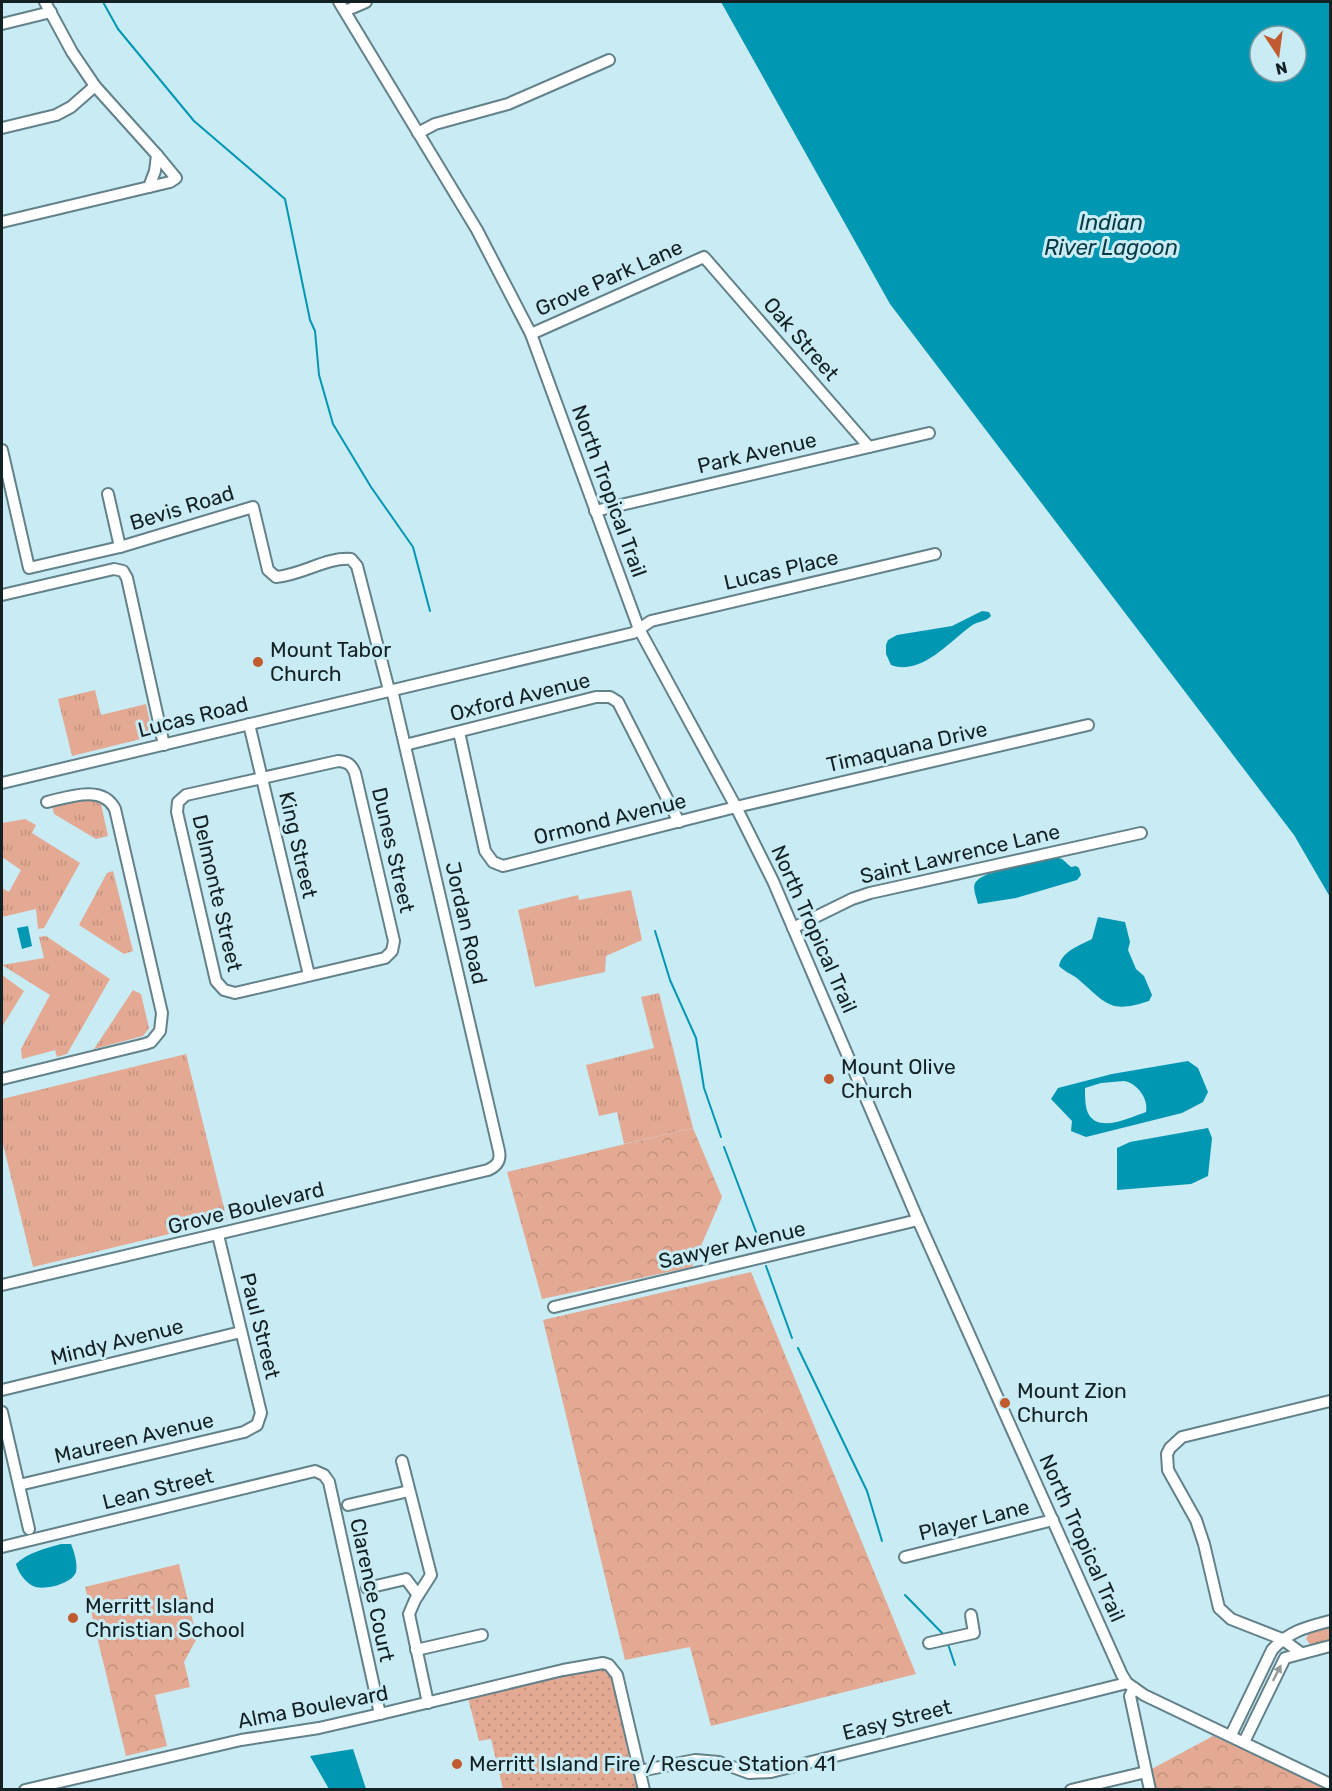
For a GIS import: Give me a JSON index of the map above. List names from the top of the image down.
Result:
{
  "streets": {
    "street": [
      "Grove Park Lane",
      "Oak Street",
      "Park Avenue",
      "North Tropical Trail",
      "Bevis Road",
      "Lucas Place",
      "Oxford Avenue",
      "Lucas Road",
      "Timaquana Drive",
      "Ormond Avenue",
      "King Street",
      "Dunes Street",
      "Saint Lawrence Lane",
      "Delmonte Street",
      "Jordan Road",
      "Grove Boulevard",
      "Sawyer Avenue",
      "Paul Street",
      "Mindy Avenue",
      "Maureen Avenue",
      "Lean Street",
      "Player Lane",
      "Clarence Court",
      "Alma Boulevard",
      "Easy Street"
    ]
  },
  "crossings": [
    ["Grove Park Lane", "Oak Street"],
    ["Grove Park Lane", "North Tropical Trail"],
    ["Oak Street", "Park Avenue"],
    ["Park Avenue", "North Tropical Trail"],
    ["North Tropical Trail", "Lucas Place"],
    ["North Tropical Trail", "Lucas Road"],
    ["North Tropical Trail", "Timaquana Drive"],
    ["North Tropical Trail", "Ormond Avenue"],
    ["North Tropical Trail", "Saint Lawrence Lane"],
    ["North Tropical Trail", "Sawyer Avenue"],
    ["North Tropical Trail", "Player Lane"],
    ["North Tropical Trail", "Easy Street"],
    ["Bevis Road", "Lucas Road"],
    ["Bevis Road", "Jordan Road"],
    ["Lucas Place", "Lucas Road"],
    ["Oxford Avenue", "Ormond Avenue"],
    ["Oxford Avenue", "Jordan Road"],
    ["Lucas Road", "King Street"],
    ["Lucas Road", "Jordan Road"],
    ["Timaquana Drive", "Ormond Avenue"],
    ["King Street", "Dunes Street"],
    ["King Street", "Delmonte Street"],
    ["Dunes Street", "Delmonte Street"],
    ["Jordan Road", "Grove Boulevard"],
    ["Grove Boulevard", "Paul Street"],
    ["Paul Street", "Mindy Avenue"],
    ["Paul Street", "Maureen Avenue"],
    ["Lean Street", "Clarence Court"],
    ["Clarence Court", "Alma Boulevard"],
    ["Alma Boulevard", "Easy Street"]
  ],
  "water": ["Indian River Lagoon"],
  "places": [
    "Mount Tabor Church",
    "Mount Olive Church",
    "Mount Zion Church",
    "Merritt Island Christian School",
    "Merritt Island Fire / Rescue Station 41"
  ],
  "north": "bottom"
}
